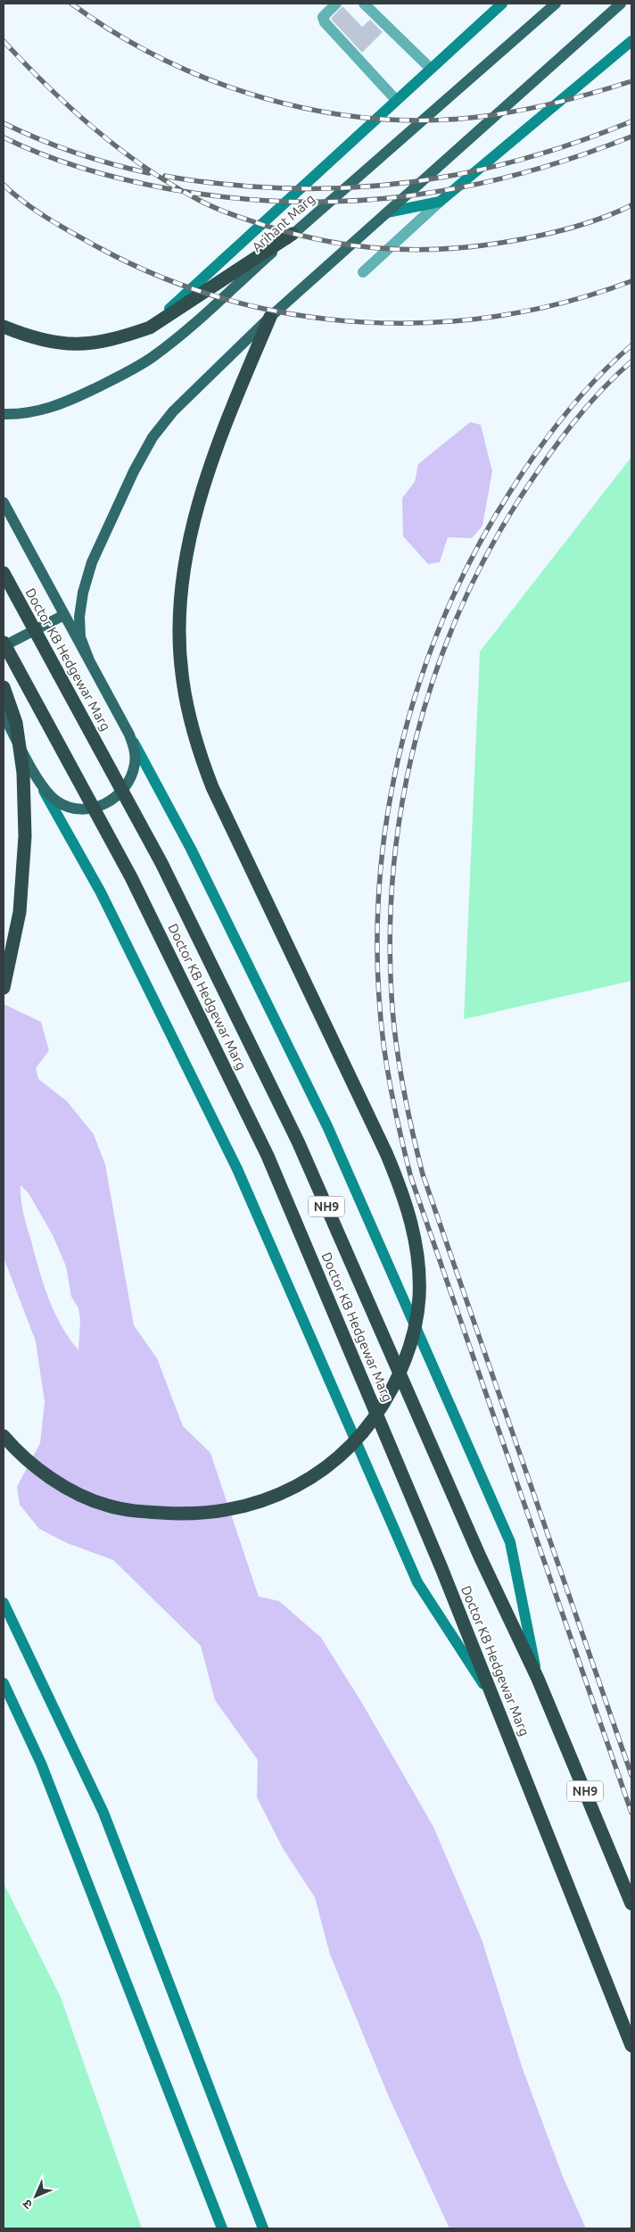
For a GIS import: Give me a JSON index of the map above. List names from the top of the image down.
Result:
{
  "streets": {
    "highway": ["Doctor KB Hedgewar Marg", "NH9"],
    "main road": ["Arihant Marg"]
  },
  "north": "bottom left"
}
